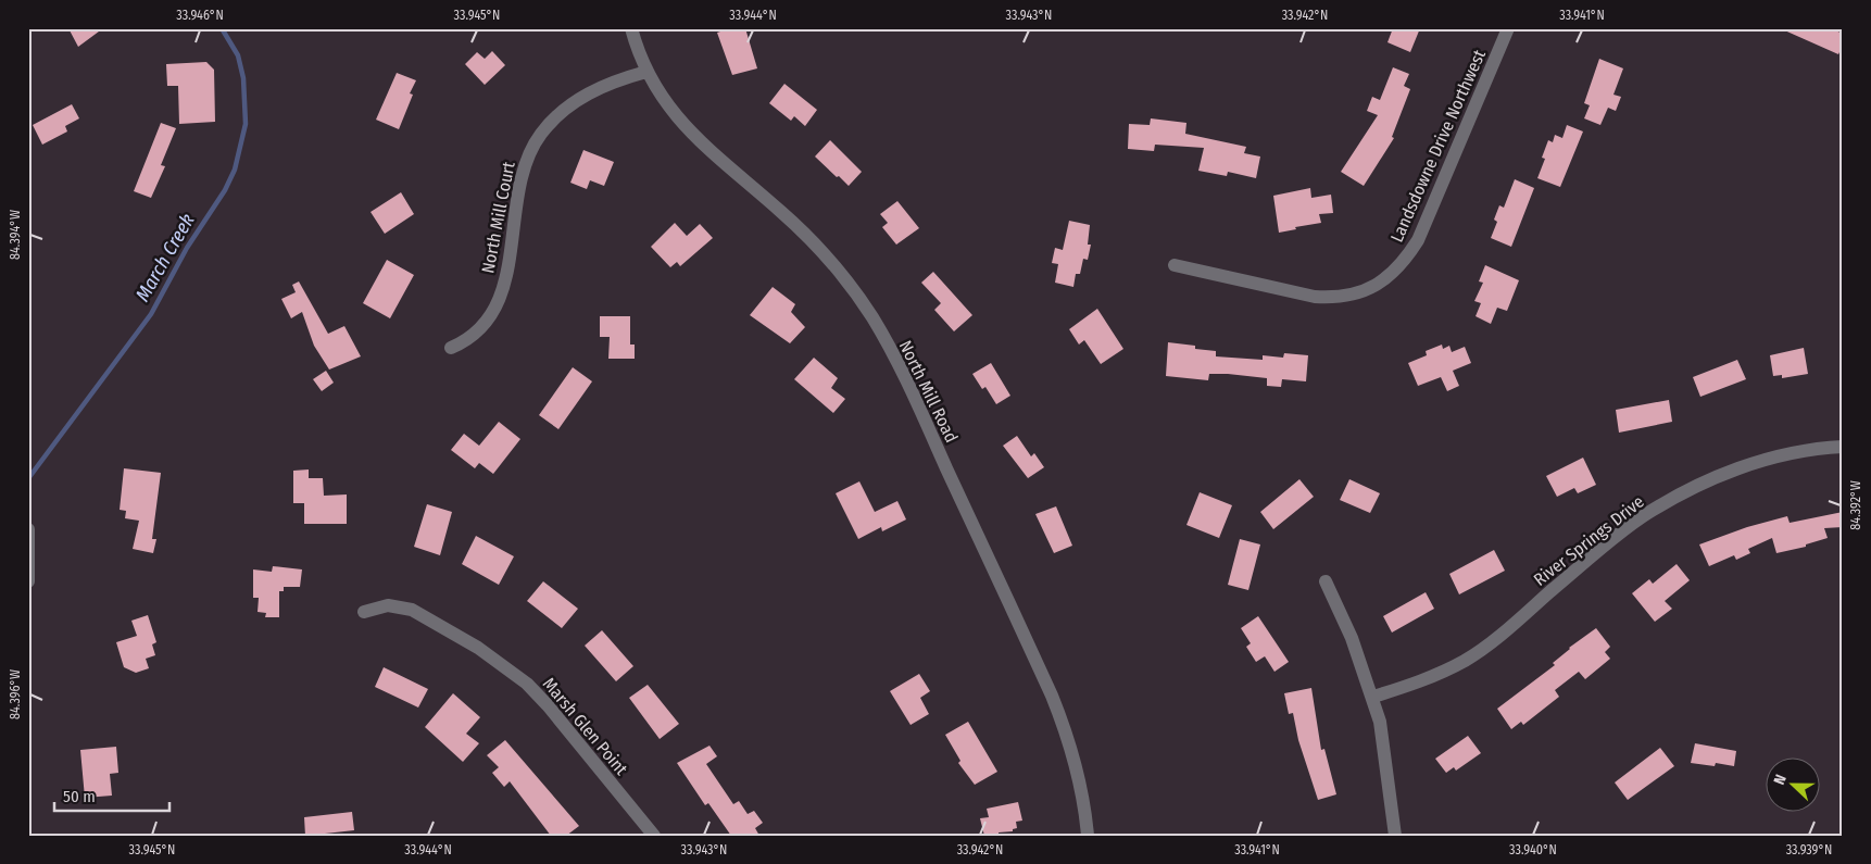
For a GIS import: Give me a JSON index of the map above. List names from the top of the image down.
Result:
{
  "streets": {
    "street": [
      "Landsdowne Drive Northwest",
      "North Mill Court",
      "North Mill Road",
      "River Springs Drive",
      "Marsh Glen Point"
    ]
  },
  "crossings": [
    ["North Mill Court", "North Mill Road"]
  ],
  "water": ["March Creek"],
  "scale_bar": "50 m",
  "north": "left",
  "coordinates": [
    "33.946°N",
    "33.945°N",
    "33.944°N",
    "33.943°N",
    "33.942°N",
    "33.941°N",
    "84.394°W",
    "84.392°W",
    "84.396°W",
    "33.940°N",
    "33.939°N"
  ]
}
